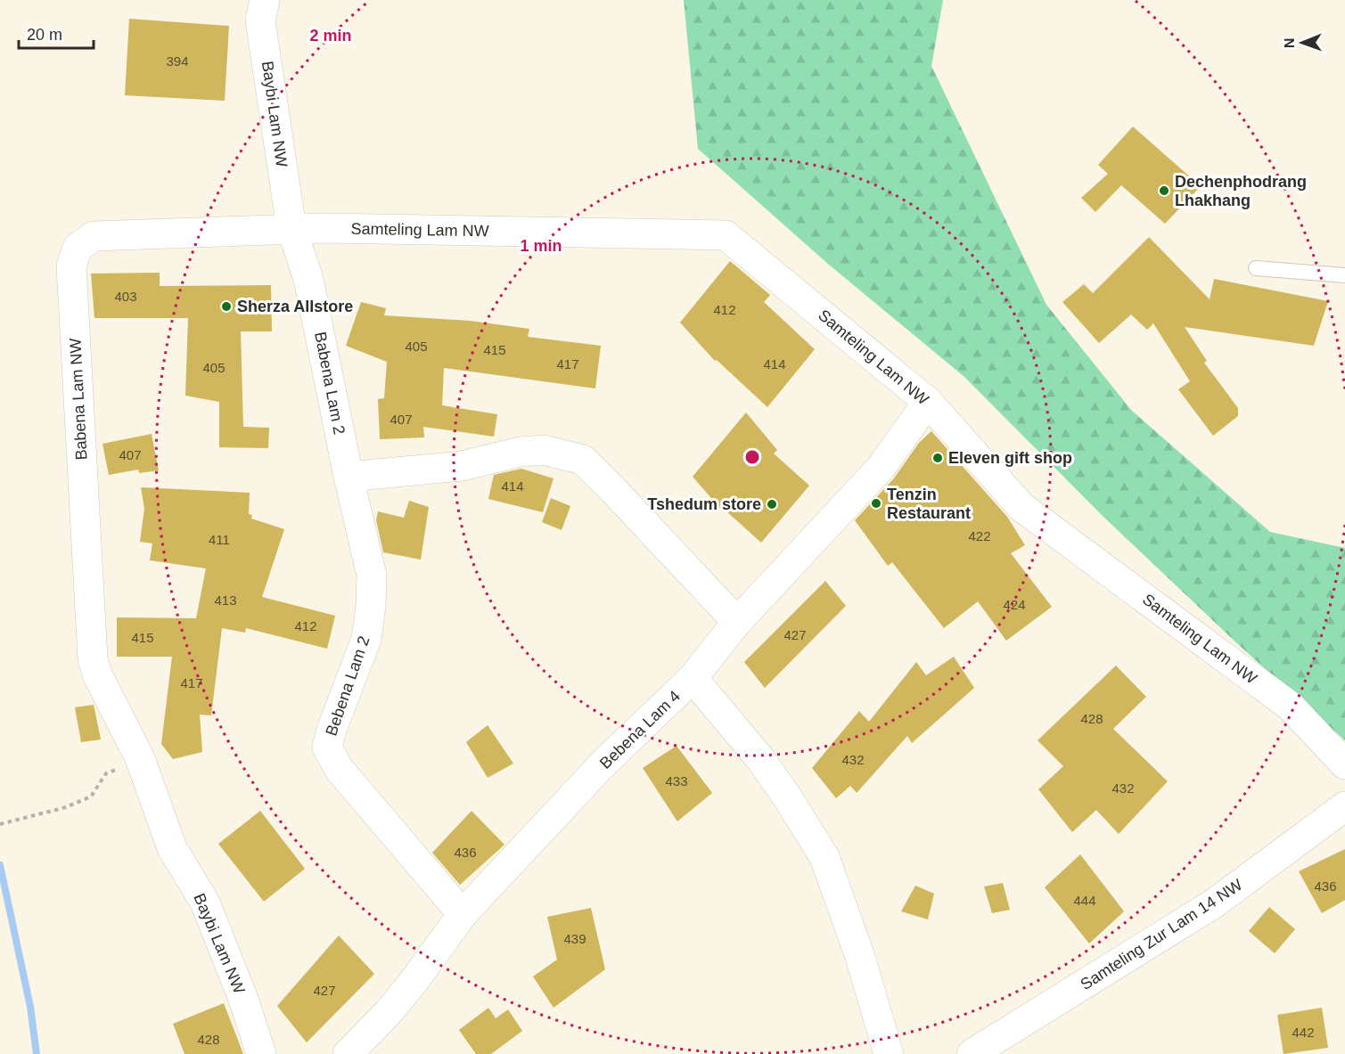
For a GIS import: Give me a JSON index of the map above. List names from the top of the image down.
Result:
{
  "streets": {
    "street": [
      "Baybi Lam NW",
      "Samteling Lam NW",
      "Babena Lam 2",
      "Babena Lam NW",
      "Bebena Lam 2",
      "Bebena Lam 4",
      "Samteling Zur Lam 14 NW"
    ]
  },
  "crossings": [
    ["Baybi Lam NW", "Samteling Lam NW"],
    ["Baybi Lam NW", "Babena Lam 2"],
    ["Baybi Lam NW", "Babena Lam NW"],
    ["Samteling Lam NW", "Babena Lam 2"],
    ["Samteling Lam NW", "Babena Lam NW"],
    ["Samteling Lam NW", "Bebena Lam 4"],
    ["Babena Lam 2", "Babena Lam NW"],
    ["Babena Lam 2", "Bebena Lam 2"],
    ["Bebena Lam 2", "Bebena Lam 4"]
  ],
  "places": [
    "Dechenphodrang Lhakhang",
    "Sherza Allstore",
    "Eleven gift shop",
    "Tenzin Restaurant",
    "Tshedum store"
  ],
  "house_numbers": [
    "394",
    "403",
    "412",
    "405",
    "415",
    "417",
    "414",
    "405",
    "407",
    "407",
    "414",
    "422",
    "411",
    "413",
    "424",
    "412",
    "427",
    "415",
    "417",
    "428",
    "432",
    "433",
    "432",
    "436",
    "436",
    "444",
    "439",
    "427",
    "442",
    "428"
  ],
  "scale_bar": "20 m",
  "north": "left",
  "rings": ["2 min", "1 min"]
}
